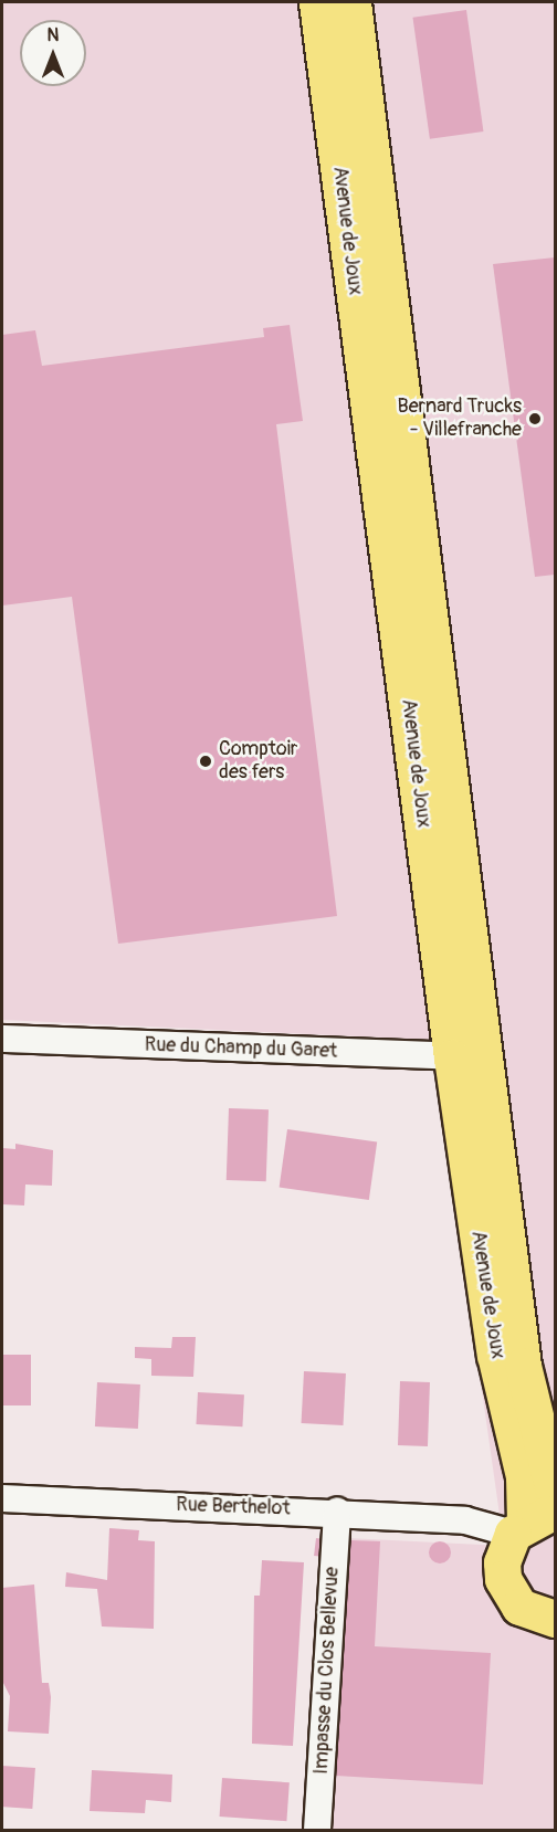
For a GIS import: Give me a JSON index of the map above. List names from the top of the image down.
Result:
{
  "streets": {
    "main road": ["Avenue de Joux"],
    "street": ["Rue du Champ du Garet", "Rue Berthelot", "Impasse du Clos Bellevue"]
  },
  "crossings": [
    ["Avenue de Joux", "Rue du Champ du Garet"],
    ["Avenue de Joux", "Rue Berthelot"],
    ["Rue Berthelot", "Impasse du Clos Bellevue"]
  ],
  "places": ["Bernard Trucks - Villefranche", "Comptoir des fers"],
  "north": "top"
}
